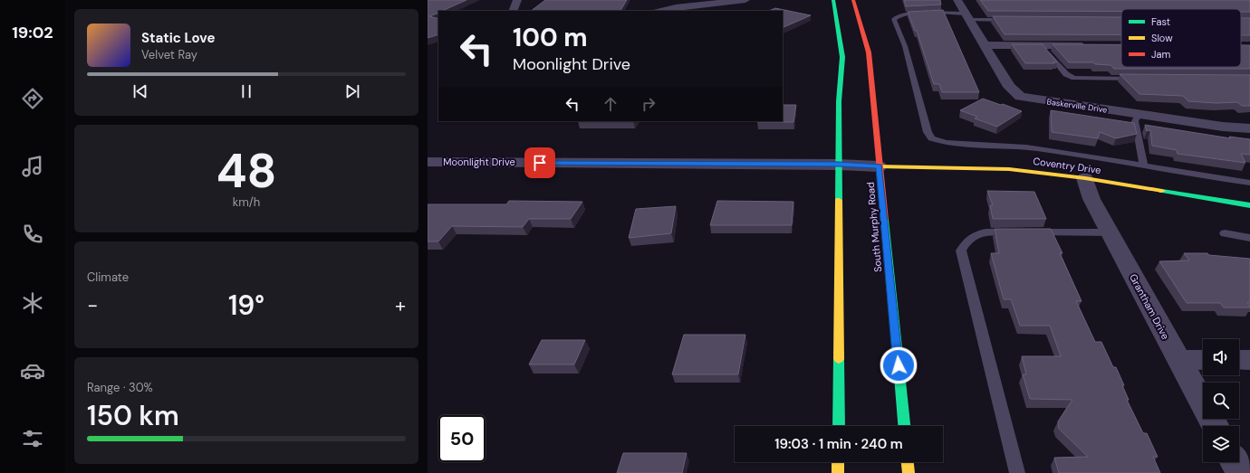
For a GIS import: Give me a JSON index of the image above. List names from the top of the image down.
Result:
{
  "streets": {
    "main road": ["Coventry Drive", "South Murphy Road"],
    "street": ["Baskerville Drive", "Moonlight Drive", "Grantham Drive"]
  },
  "crossings": [
    ["Moonlight Drive", "Coventry Drive"],
    ["Moonlight Drive", "South Murphy Road"],
    ["Coventry Drive", "South Murphy Road"],
    ["Coventry Drive", "Grantham Drive"]
  ],
  "legend": ["Fast", "Slow", "Jam"],
  "page": {
    "tabs": "19:02",
    "turn": ["100 m", "Moonlight Drive"],
    "song": ["Static Love", "Velvet Ray"],
    "tile": [
      ["48", "km/h"],
      "Climate",
      ["Range · 30%", "150 km"]
    ],
    "heat": ["−", "19°", "+"],
    "limit": "50",
    "trip": "19:03 · 1 min · 240 m"
  }
}
